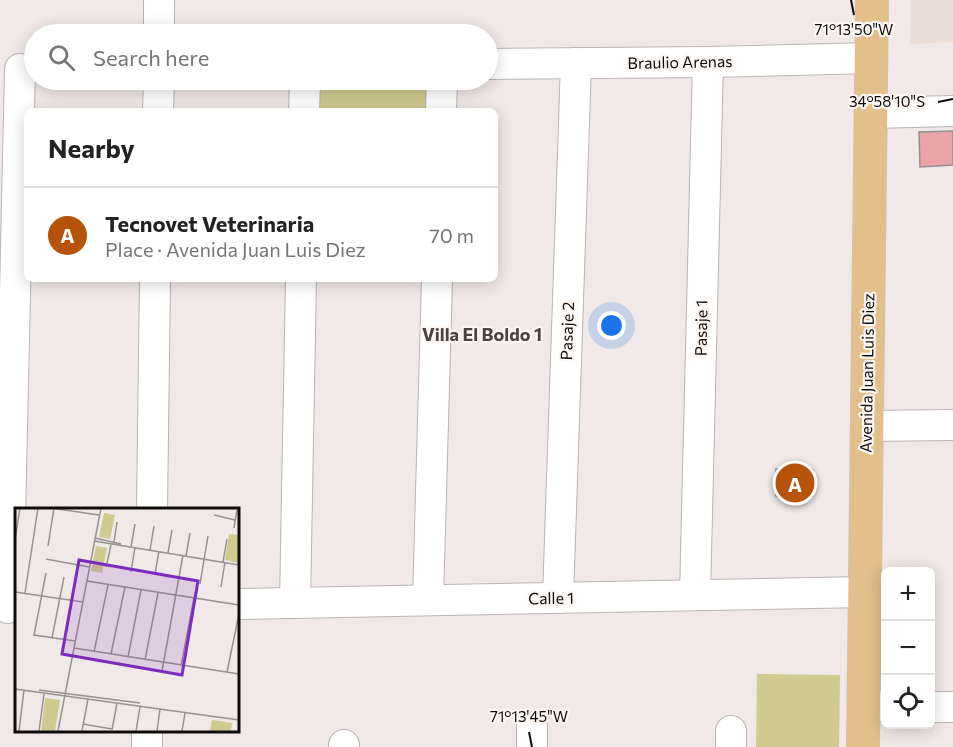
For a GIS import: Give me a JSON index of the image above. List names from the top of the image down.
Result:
{
  "streets": {
    "main road": ["Avenida Juan Luis Diez"],
    "street": [
      "Braulio Arenas",
      "Pasaje 1",
      "Pasaje 2",
      "Calle 1"
    ]
  },
  "crossings": [
    ["Braulio Arenas", "Pasaje 1"],
    ["Braulio Arenas", "Pasaje 2"],
    ["Braulio Arenas", "Avenida Juan Luis Diez"],
    ["Pasaje 1", "Calle 1"],
    ["Pasaje 2", "Calle 1"],
    ["Avenida Juan Luis Diez", "Calle 1"]
  ],
  "districts": ["Villa El Boldo 1"],
  "page": {
    "search": "Search here",
    "heading": "Nearby",
    "list": [
      {
        "mark": "A",
        "name": "Tecnovet Veterinaria",
        "note": "Place · Avenida Juan Luis Diez",
        "value": "70 m"
      }
    ],
    "pins": "A",
    "map_buttons": ["+", "−"]
  },
  "coordinates": ["71°13'50\"W", "34°58'10\"S", "71°13'45\"W"]
}
